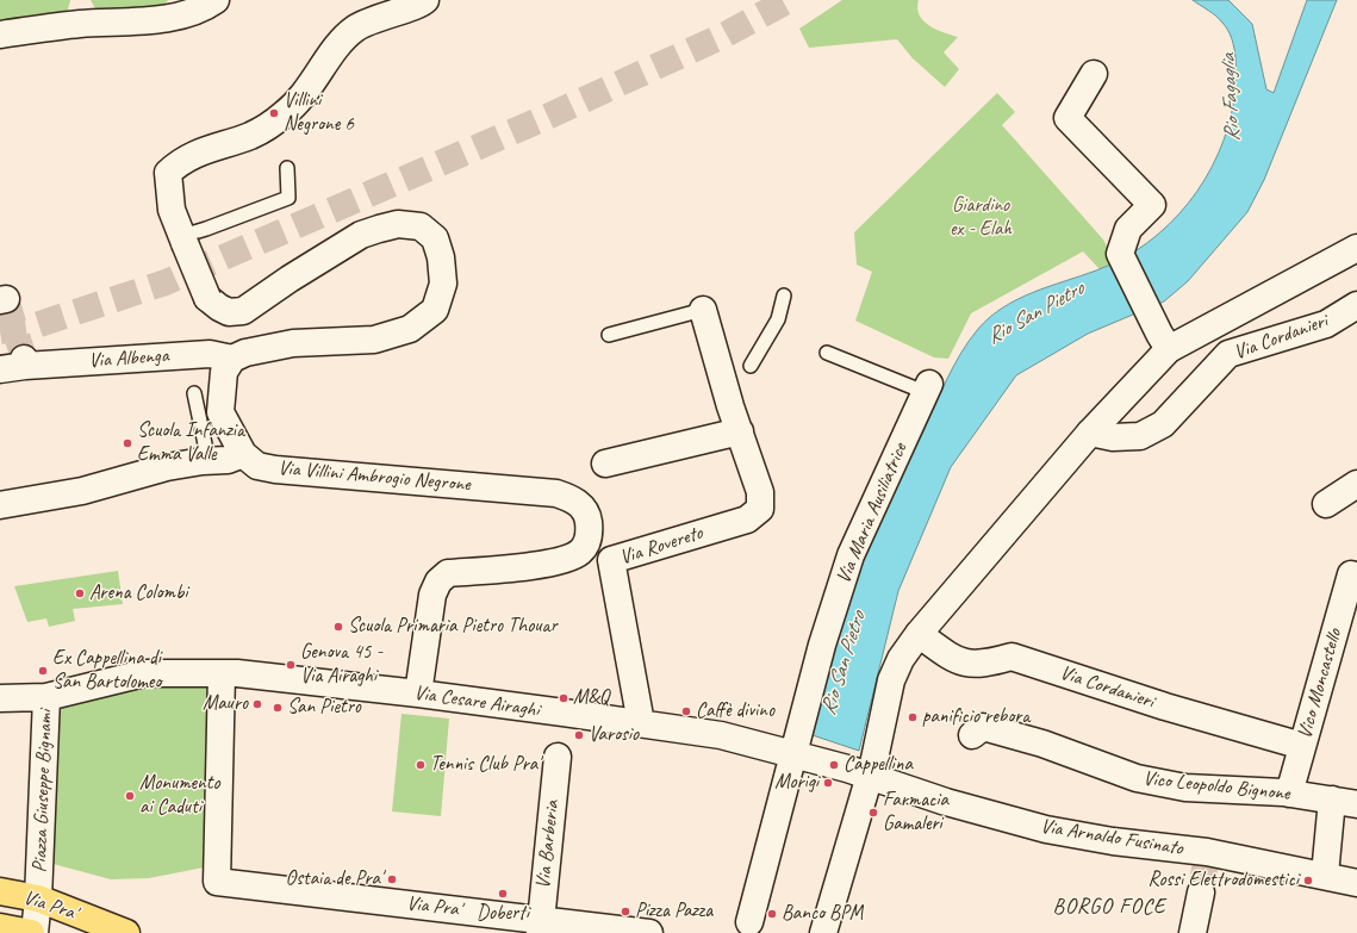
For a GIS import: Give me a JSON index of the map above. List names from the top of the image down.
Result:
{
  "streets": {
    "main road": ["Via Pra'"],
    "street": [
      "Via Cordanieri",
      "Via Albenga",
      "Via Villini Ambrogio Negrone",
      "Via Maria Ausiliatrice",
      "Via Rovereto",
      "Vico Moncastello",
      "Via Cesare Airaghi",
      "Vico Leopoldo Bignone",
      "Piazza Giuseppe Bignami",
      "Via Arnaldo Fusinato",
      "Via Barberia"
    ]
  },
  "crossings": [
    ["Via Cordanieri", "Vico Moncastello"],
    ["Via Cordanieri", "Via Cesare Airaghi"],
    ["Via Cordanieri", "Via Arnaldo Fusinato"],
    ["Via Villini Ambrogio Negrone", "Via Cesare Airaghi"],
    ["Via Maria Ausiliatrice", "Via Cesare Airaghi"],
    ["Via Rovereto", "Via Cesare Airaghi"],
    ["Vico Moncastello", "Vico Leopoldo Bignone"],
    ["Via Cesare Airaghi", "Piazza Giuseppe Bignami"],
    ["Via Cesare Airaghi", "Via Arnaldo Fusinato"],
    ["Via Cesare Airaghi", "Via Pra'"],
    ["Piazza Giuseppe Bignami", "Via Pra'"],
    ["Via Barberia", "Via Pra'"]
  ],
  "districts": ["BORGO FOCE"],
  "water": ["Rio Fagaglia", "Rio San Pietro"],
  "parks": ["Giardino ex - Elah"],
  "places": [
    "Villini Negrone 6",
    "Scuola Infanzia Emma Valle",
    "Arena Colombi",
    "Scuola Primaria Pietro Thouar",
    "Genova 45 - Via Airaghi",
    "Ex Cappellina di San Bartolomeo",
    "M&Q",
    "Mauro",
    "San Pietro",
    "Caffè divino",
    "panificio rebora",
    "Varosio",
    "Tennis Club Pra'",
    "Cappellina",
    "Morigi",
    "Monumento ai Caduti",
    "Farmacia Gamaleri",
    "Ostaia de Pra'",
    "Rossi Elettrodomestici",
    "Doberti",
    "Pizza Pazza",
    "Banco BPM"
  ]
}
